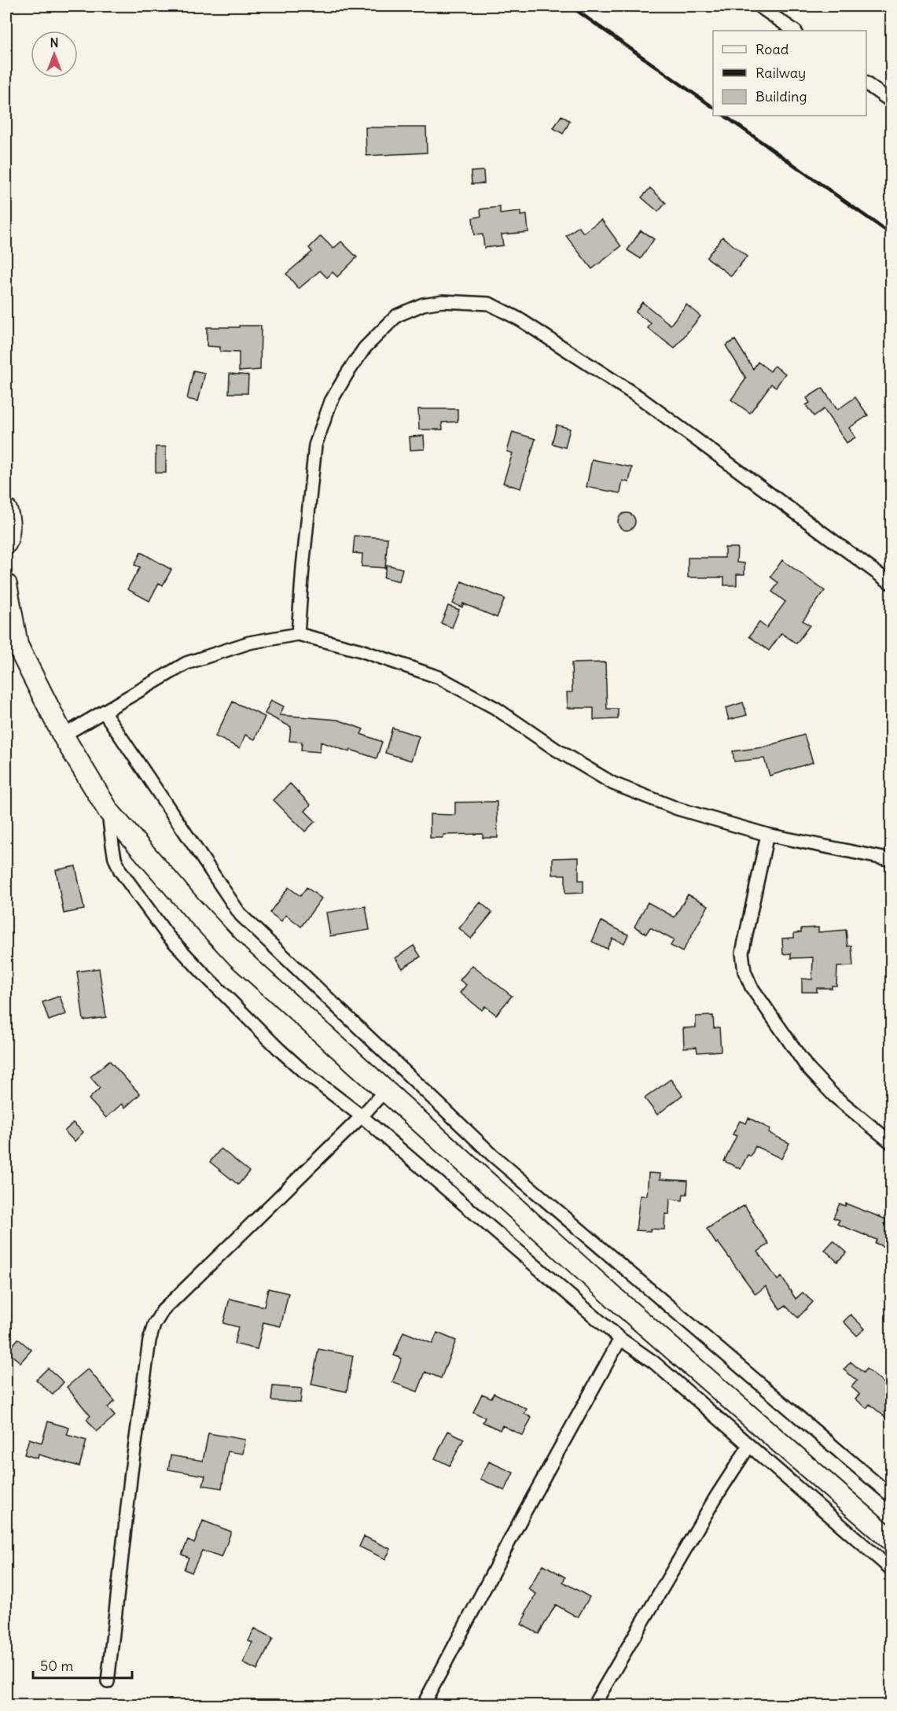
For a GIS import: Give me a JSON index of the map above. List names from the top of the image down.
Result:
{
  "legend": ["Road", "Railway", "Building"],
  "scale_bar": "50 m",
  "north": "top"
}
